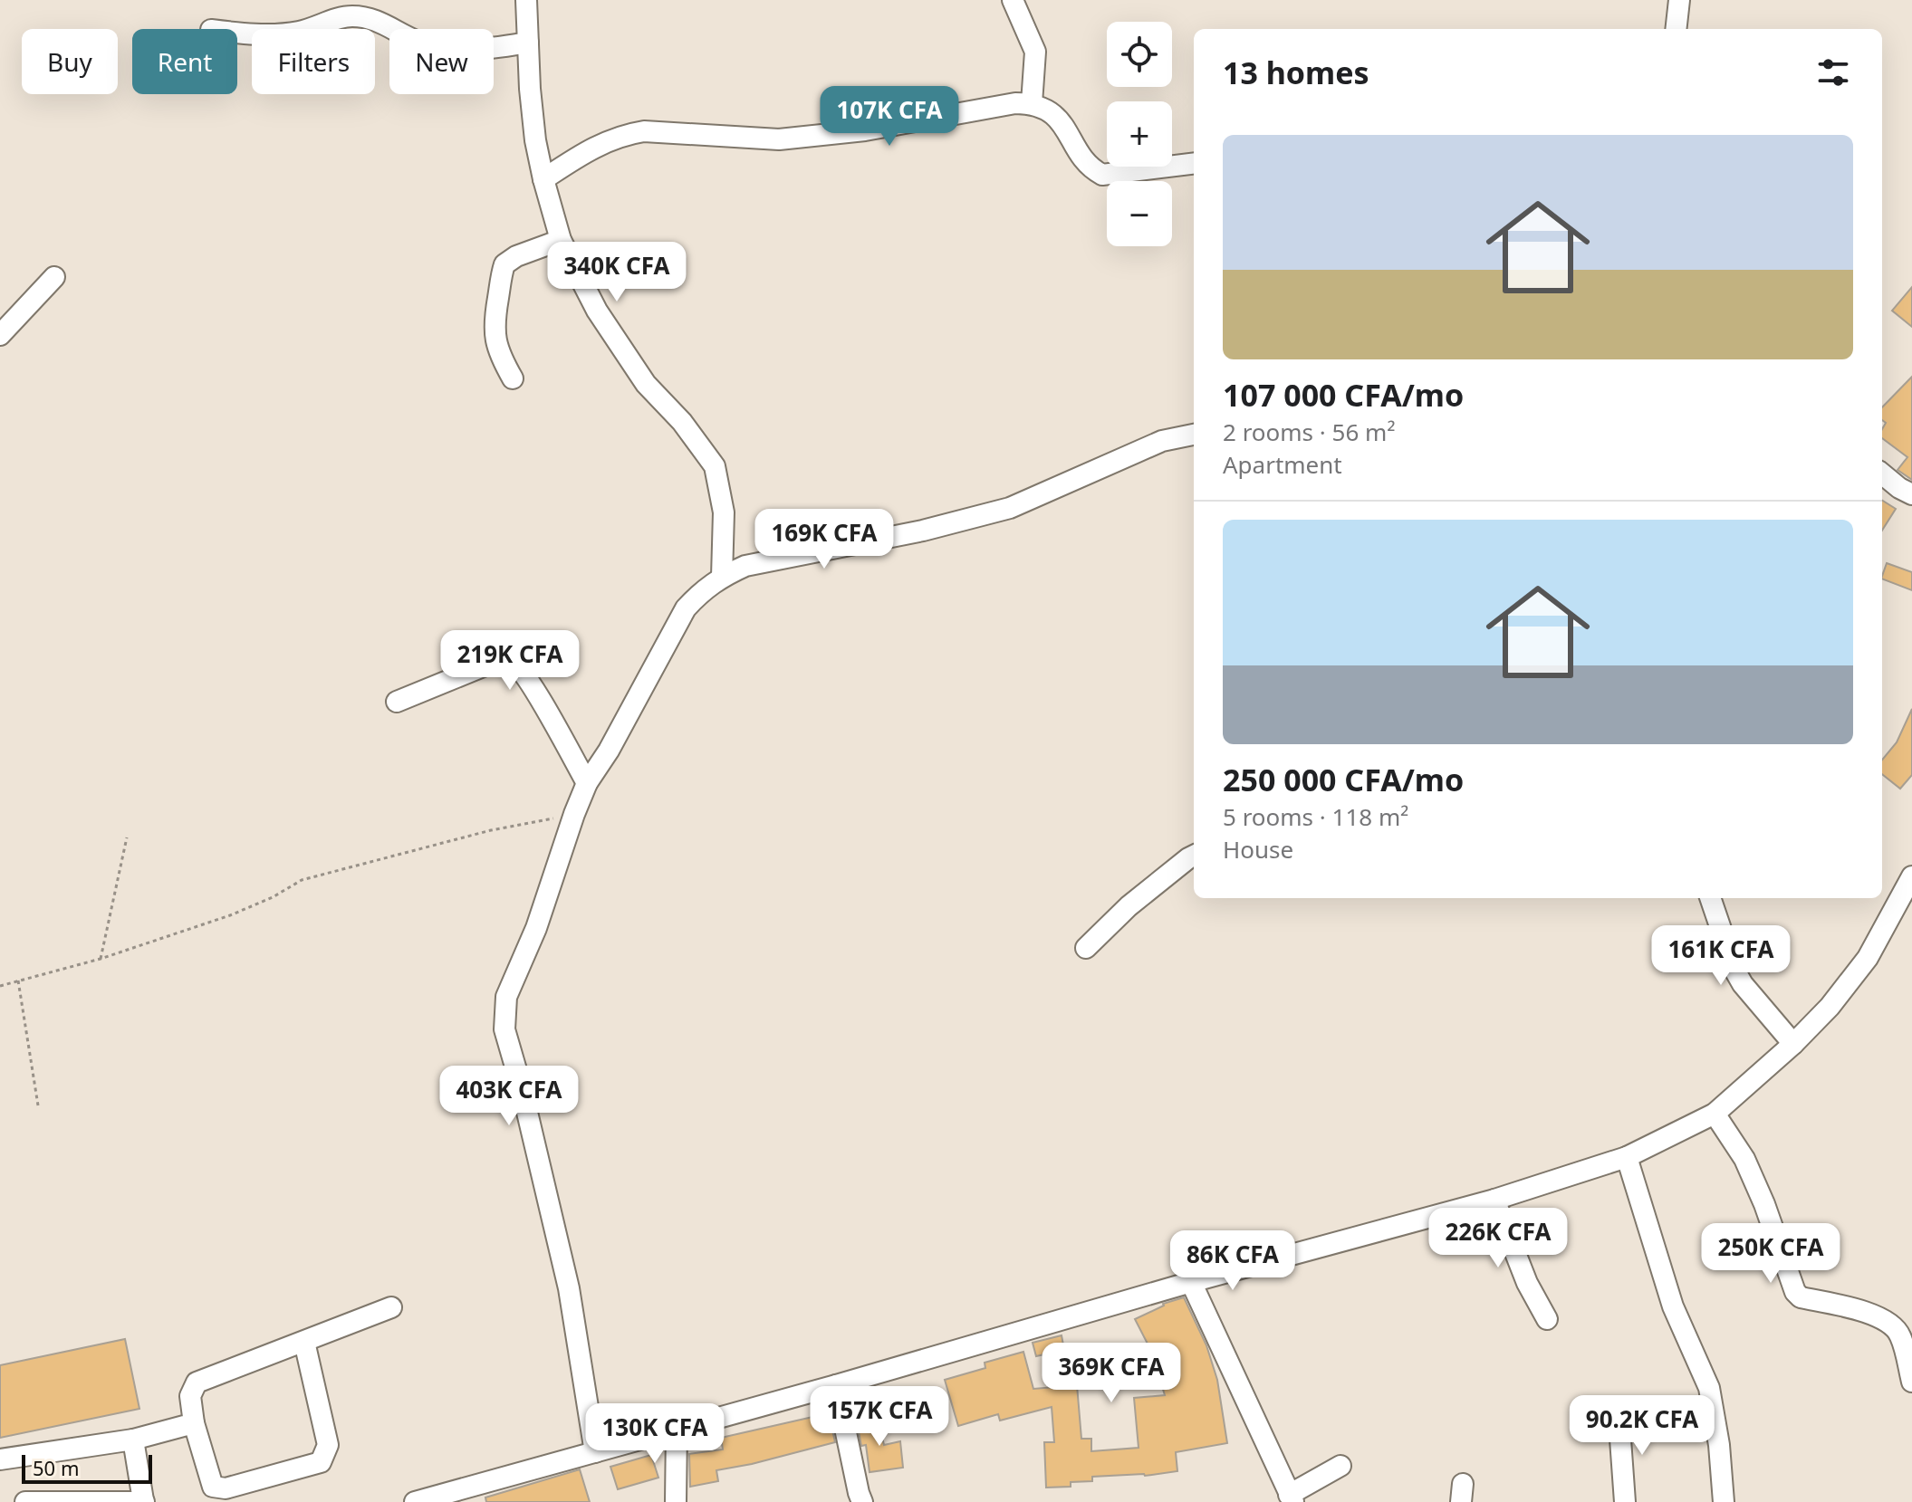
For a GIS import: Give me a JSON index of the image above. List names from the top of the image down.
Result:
{
  "scale_bar": "50 m",
  "page": {
    "map_buttons": ["+", "−"],
    "chip": [
      "Buy",
      "Rent",
      "Filters",
      "New"
    ],
    "heading": "13 homes",
    "price": [
      "107K CFA",
      "340K CFA",
      "169K CFA",
      "219K CFA",
      "161K CFA",
      "403K CFA",
      "226K CFA",
      "250K CFA",
      "86K CFA",
      "369K CFA",
      "157K CFA",
      "90.2K CFA",
      "130K CFA"
    ],
    "list": [
      {
        "name": "107 000 CFA/mo",
        "note": "2 rooms · 56 m² · Apartment"
      },
      {
        "name": "250 000 CFA/mo",
        "note": "5 rooms · 118 m² · House"
      }
    ],
    "scale": "50 m"
  }
}
